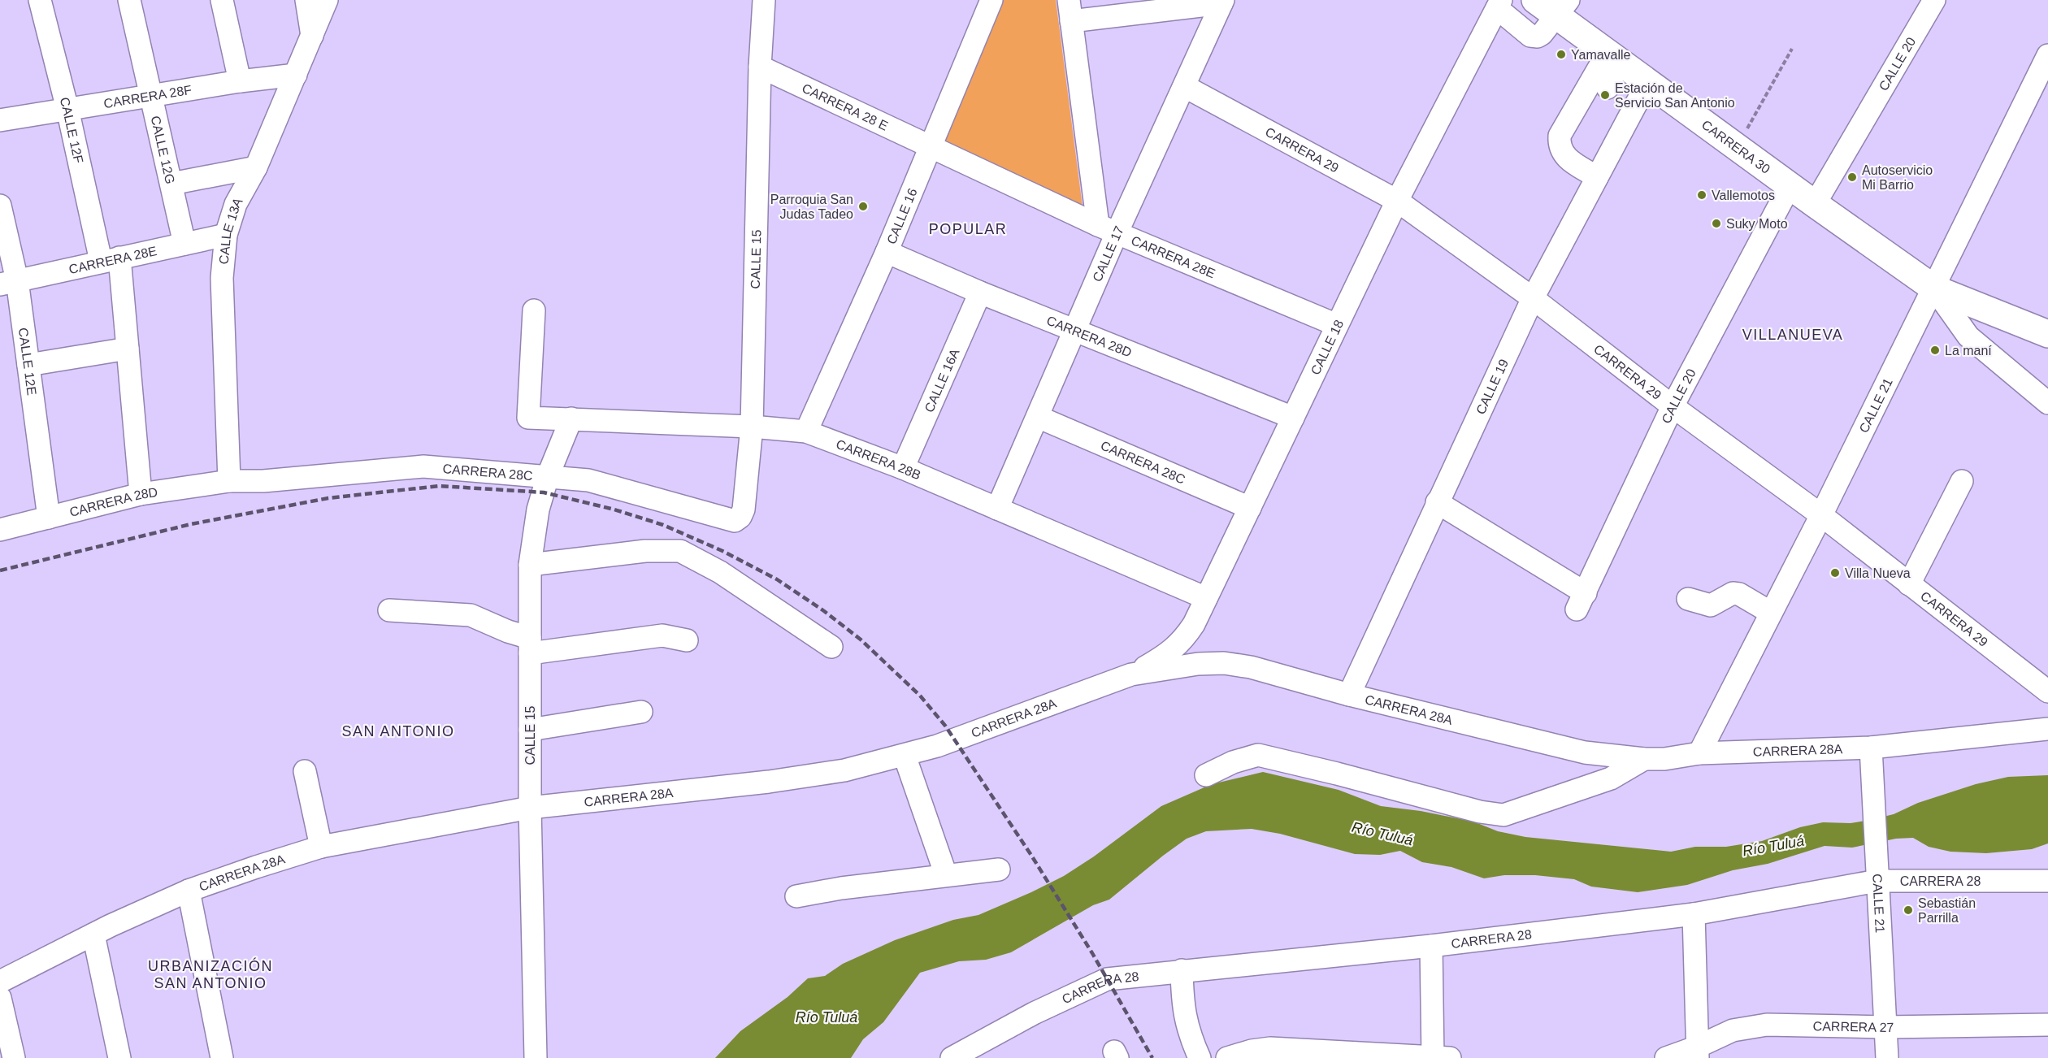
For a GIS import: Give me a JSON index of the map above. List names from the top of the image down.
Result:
{
  "streets": {
    "main road": ["CARRERA 30"],
    "street": [
      "CALLE 20",
      "CARRERA 28F",
      "CARRERA 28 E",
      "CALLE 12F",
      "CARRERA 29",
      "CALLE 12G",
      "CALLE 16",
      "CALLE 13A",
      "CALLE 17",
      "CARRERA 28E",
      "CALLE 15",
      "CARRERA 28D",
      "CALLE 18",
      "CALLE 12E",
      "CALLE 16A",
      "CALLE 19",
      "CALLE 21",
      "CARRERA 28B",
      "CARRERA 28C",
      "CARRERA 28A",
      "CARRERA 28",
      "CARRERA 27"
    ]
  },
  "crossings": [
    ["CALLE 20", "CARRERA 30"],
    ["CALLE 20", "CARRERA 29"],
    ["CALLE 20", "CALLE 19"],
    ["CARRERA 28F", "CALLE 12F"],
    ["CARRERA 28F", "CALLE 12G"],
    ["CARRERA 28F", "CALLE 13A"],
    ["CARRERA 28 E", "CALLE 16"],
    ["CARRERA 28 E", "CARRERA 28E"],
    ["CARRERA 28 E", "CALLE 15"],
    ["CALLE 12F", "CARRERA 28E"],
    ["CALLE 12F", "CARRERA 28D"],
    ["CARRERA 30", "CALLE 19"],
    ["CARRERA 30", "CALLE 21"],
    ["CARRERA 29", "CALLE 17"],
    ["CARRERA 29", "CALLE 18"],
    ["CARRERA 29", "CALLE 19"],
    ["CARRERA 29", "CALLE 21"],
    ["CALLE 12G", "CARRERA 28E"],
    ["CALLE 16", "CARRERA 28E"],
    ["CALLE 16", "CARRERA 28D"],
    ["CALLE 16", "CARRERA 28B"],
    ["CALLE 13A", "CARRERA 28E"],
    ["CALLE 13A", "CARRERA 28D"],
    ["CALLE 13A", "CARRERA 28C"],
    ["CALLE 17", "CARRERA 28E"],
    ["CALLE 17", "CARRERA 28D"],
    ["CALLE 17", "CARRERA 28B"],
    ["CALLE 17", "CARRERA 28C"],
    ["CARRERA 28E", "CALLE 18"],
    ["CARRERA 28E", "CALLE 12E"],
    ["CALLE 15", "CARRERA 28B"],
    ["CALLE 15", "CARRERA 28C"],
    ["CALLE 15", "CARRERA 28A"],
    ["CARRERA 28D", "CALLE 18"],
    ["CARRERA 28D", "CALLE 12E"],
    ["CARRERA 28D", "CALLE 16A"],
    ["CARRERA 28D", "CARRERA 28C"],
    ["CALLE 18", "CARRERA 28B"],
    ["CALLE 18", "CARRERA 28C"],
    ["CALLE 18", "CARRERA 28A"],
    ["CALLE 16A", "CARRERA 28B"],
    ["CALLE 19", "CARRERA 28A"],
    ["CALLE 21", "CARRERA 28A"],
    ["CALLE 21", "CARRERA 28"],
    ["CALLE 21", "CARRERA 27"]
  ],
  "districts": [
    "POPULAR",
    "VILLANUEVA",
    "SAN ANTONIO",
    "URBANIZACIÓN SAN ANTONIO"
  ],
  "water": ["Río Tuluá"],
  "places": [
    "Yamavalle",
    "Estación de Servicio San Antonio",
    "Autoservicio Mi Barrio",
    "Vallemotos",
    "Parroquia San Judas Tadeo",
    "Suky Moto",
    "La maní",
    "Villa Nueva",
    "Sebastián Parrilla"
  ]
}
